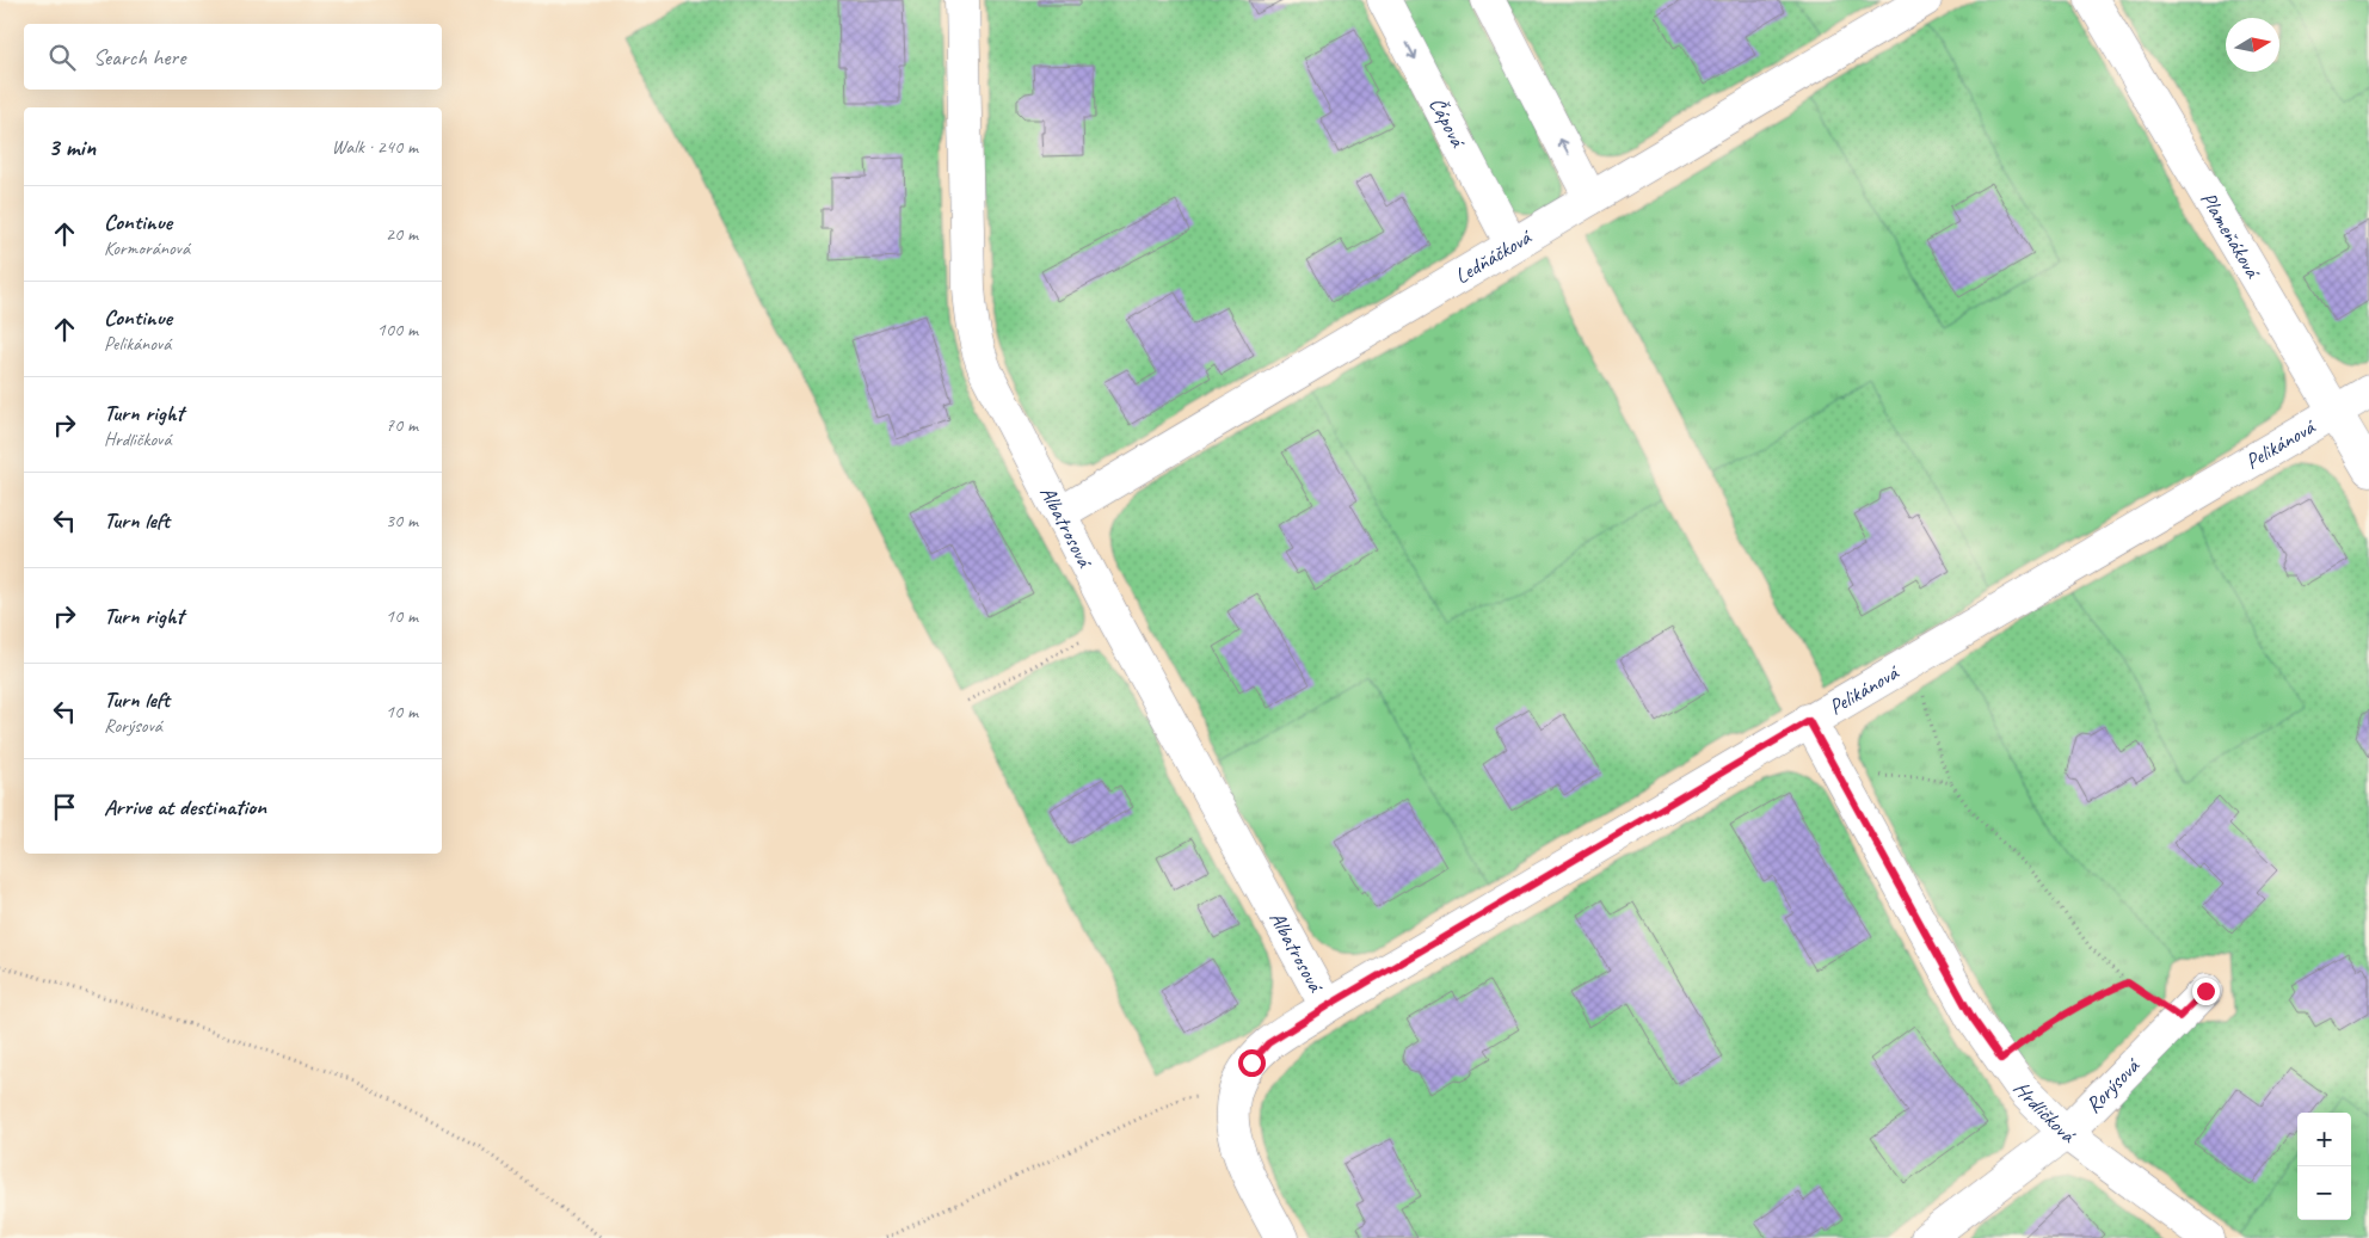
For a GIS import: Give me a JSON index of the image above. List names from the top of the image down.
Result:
{
  "streets": {
    "street": [
      "Čápová",
      "Plameňáková",
      "Ledňáčková",
      "Pelikánová",
      "Albatrosová",
      "Rorýsová",
      "Hrdličková"
    ]
  },
  "crossings": [
    ["Čápová", "Ledňáčková"],
    ["Plameňáková", "Pelikánová"],
    ["Ledňáčková", "Albatrosová"],
    ["Pelikánová", "Albatrosová"],
    ["Pelikánová", "Hrdličková"],
    ["Rorýsová", "Hrdličková"]
  ],
  "north": "right",
  "page": {
    "search": "Search here",
    "heading": ["3 min", "Walk · 240 m"],
    "list": [
      ["Continue", "Kormoránová", "20 m"],
      ["Continue", "Pelikánová", "100 m"],
      ["Turn right", "Hrdličková", "70 m"],
      ["Turn left", "30 m"],
      ["Turn right", "10 m"],
      ["Turn left", "Rorýsová", "10 m"],
      "Arrive at destination"
    ],
    "map_buttons": ["+", "−"]
  }
}
